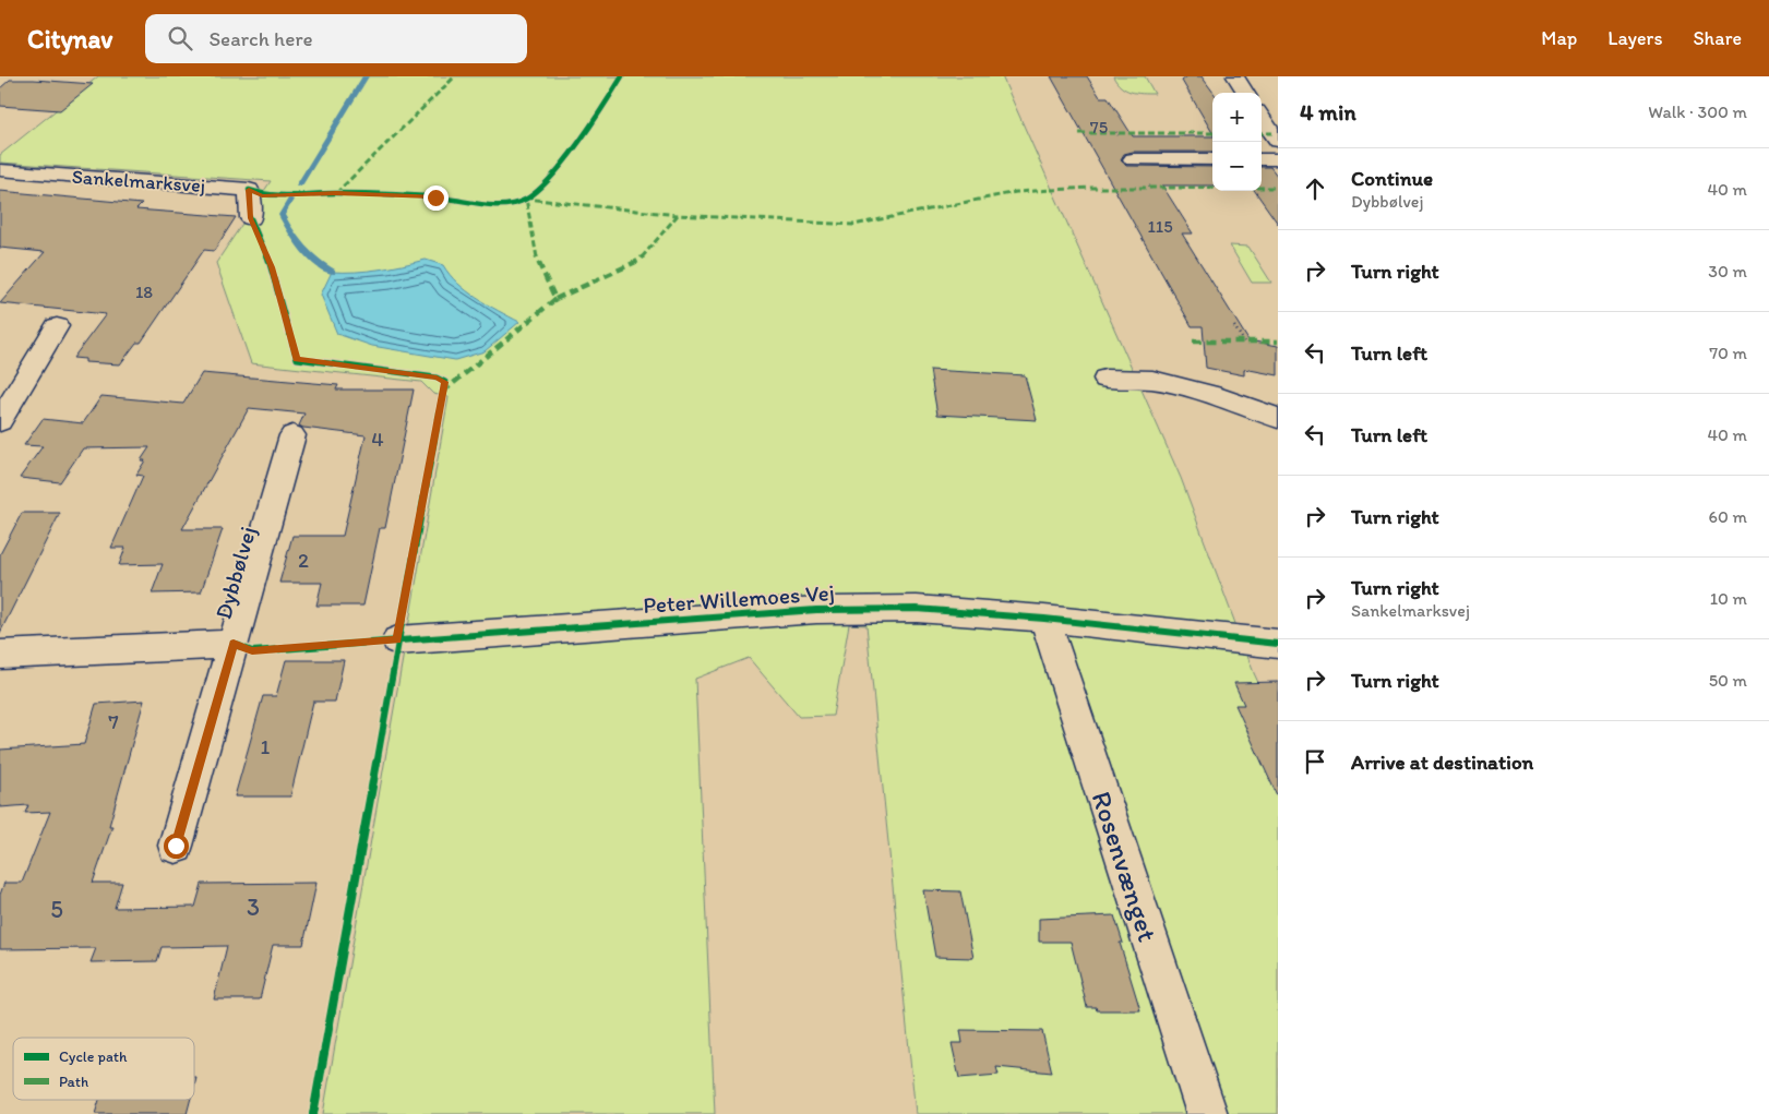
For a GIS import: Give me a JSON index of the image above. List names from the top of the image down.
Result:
{
  "streets": {
    "street": [
      "Sankelmarksvej",
      "Dybbølvej",
      "Peter Willemoes Vej",
      "Rosenvænget"
    ]
  },
  "crossings": [
    ["Peter Willemoes Vej", "Rosenvænget"]
  ],
  "house_numbers": [
    "75",
    "115",
    "18",
    "4",
    "2",
    "7",
    "1",
    "3",
    "5"
  ],
  "legend": ["Cycle path", "Path"],
  "page": {
    "header": "Citynav",
    "search": "Search here",
    "nav": ["Map", "Layers", "Share"],
    "heading": ["4 min", "Walk · 300 m"],
    "map_buttons": ["+", "−"],
    "list": [
      ["Continue", "Dybbølvej", "40 m"],
      ["Turn right", "30 m"],
      ["Turn left", "70 m"],
      ["Turn left", "40 m"],
      ["Turn right", "60 m"],
      ["Turn right", "Sankelmarksvej", "10 m"],
      ["Turn right", "50 m"],
      "Arrive at destination"
    ]
  }
}
